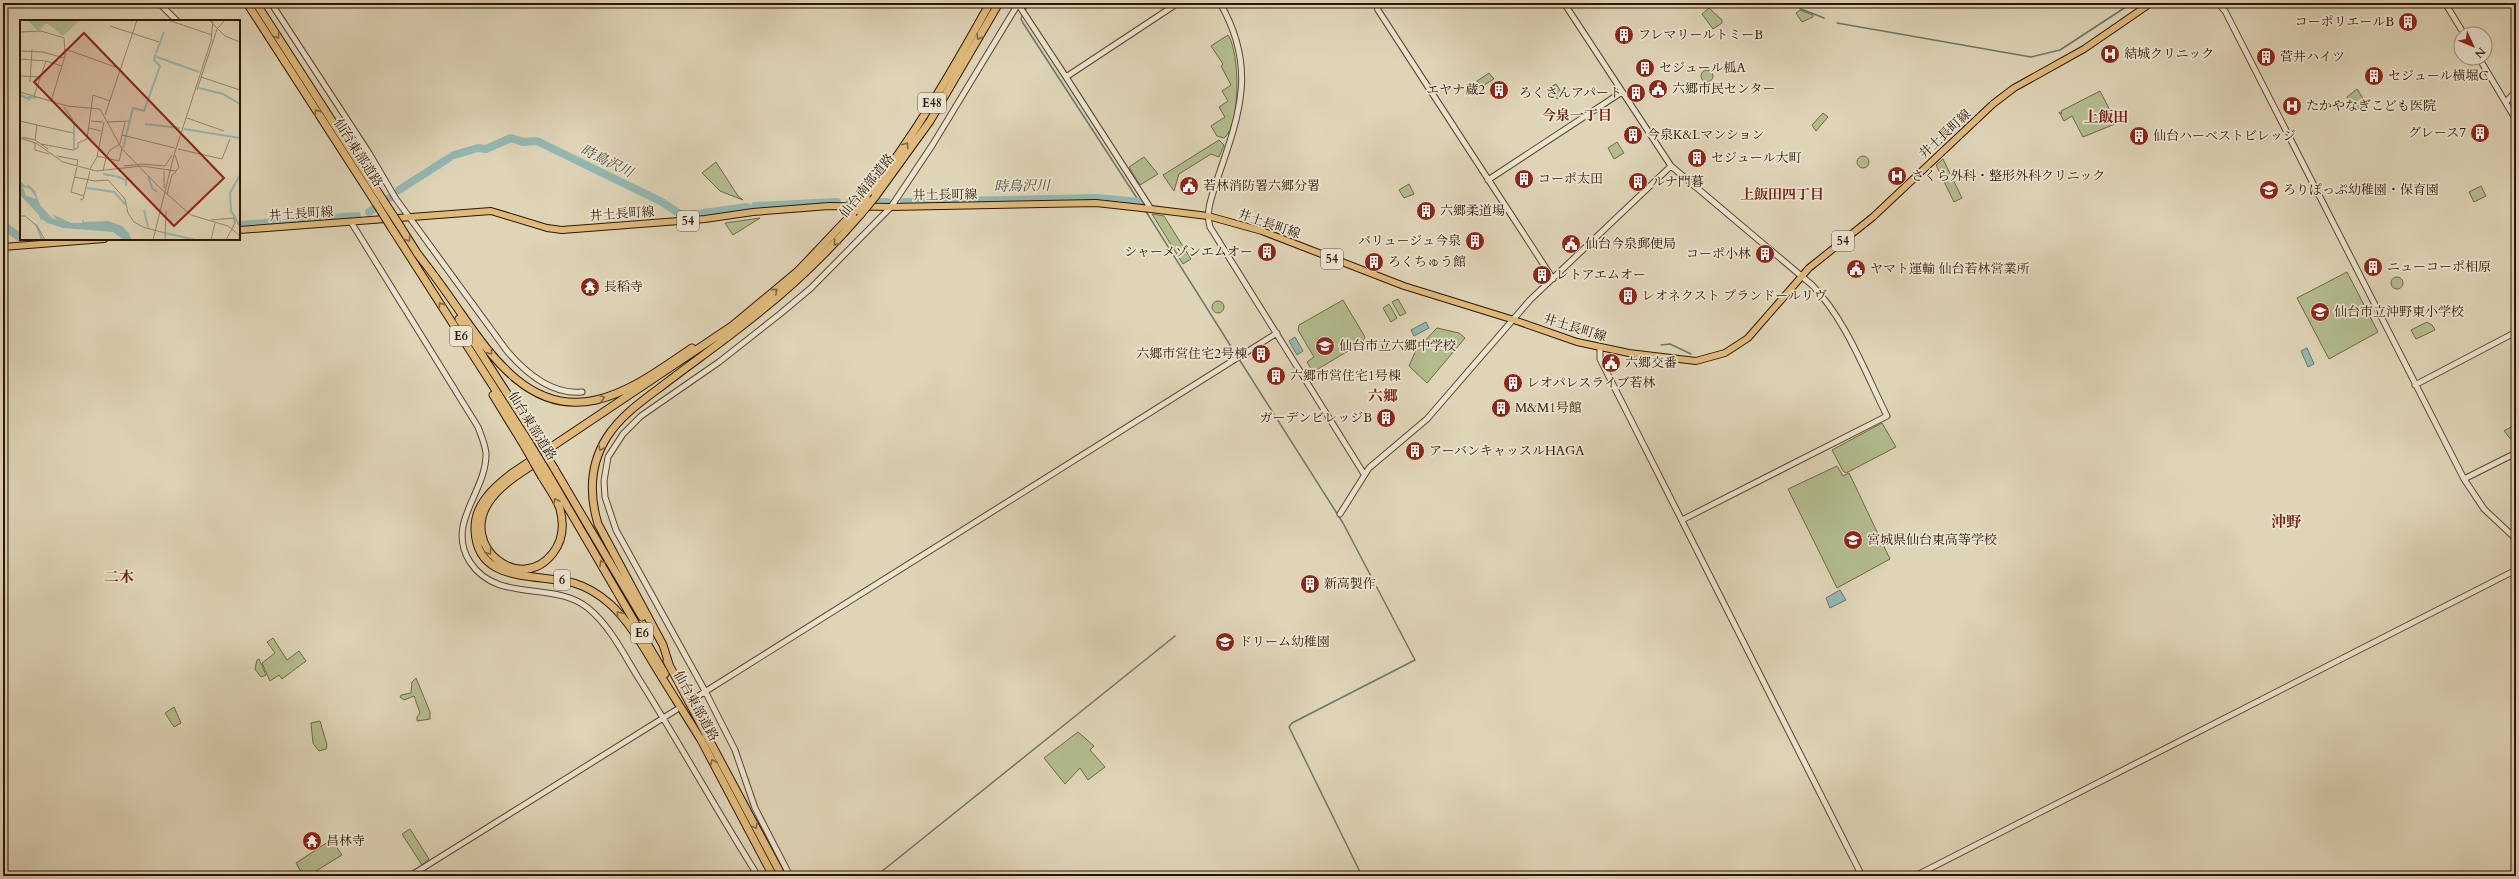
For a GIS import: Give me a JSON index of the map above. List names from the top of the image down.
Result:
{
  "streets": {
    "highway": [
      "E48",
      "仙台東部道路",
      "仙台南部道路",
      "E6",
      "6"
    ],
    "main road": ["井土長町線", "54"]
  },
  "crossings": [
    ["仙台東部道路", "6"],
    ["仙台南部道路", "6"]
  ],
  "districts": [
    "今泉一丁目",
    "上飯田",
    "上飯田四丁目",
    "六郷",
    "沖野",
    "二木"
  ],
  "water": ["時鳥沢川"],
  "places": {
    "building": [
      "コーポリエールB",
      "フレマリールトミーB",
      "菅井ハイツ",
      "セジュール柧A",
      "セジュール横堀C",
      "エヤナ蔵2",
      "ろくさんアパート",
      "グレース7",
      "今泉K&Lマンション",
      "仙台ハーベストビレッジ",
      "セジュール大町",
      "コーポ太田",
      "ルナ門暮",
      "六郷柔道場",
      "バリュージュ今泉",
      "シャーメゾンエムオー",
      "コーポ小林",
      "ろくちゅう館",
      "ニューコーポ相原",
      "レトアエムオー",
      "レオネクスト プランドールリヴ",
      "六郷市営住宅2号棟",
      "六郷市営住宅1号棟",
      "レオパレスライブ若林",
      "M&M1号館",
      "ガーデンビレッジB",
      "アーバンキャッスルHAGA",
      "新高製作"
    ],
    "hospital": ["結城クリニック", "たかやなぎこども医院", "さくら外科・整形外科クリニック"],
    "public building": [
      "六郷市民センター",
      "若林消防署六郷分署",
      "仙台今泉郵便局",
      "ヤマト運輸 仙台若林営業所",
      "六郷交番"
    ],
    "school or university": [
      "ろりぽっぷ幼稚園・保育園",
      "仙台市立沖野東小学校",
      "仙台市立六郷中学校",
      "宮城県仙台東高等学校",
      "ドリーム幼稚園"
    ],
    "temple": ["長稻寺", "昌林寺"]
  },
  "north": "bottom right"
}
